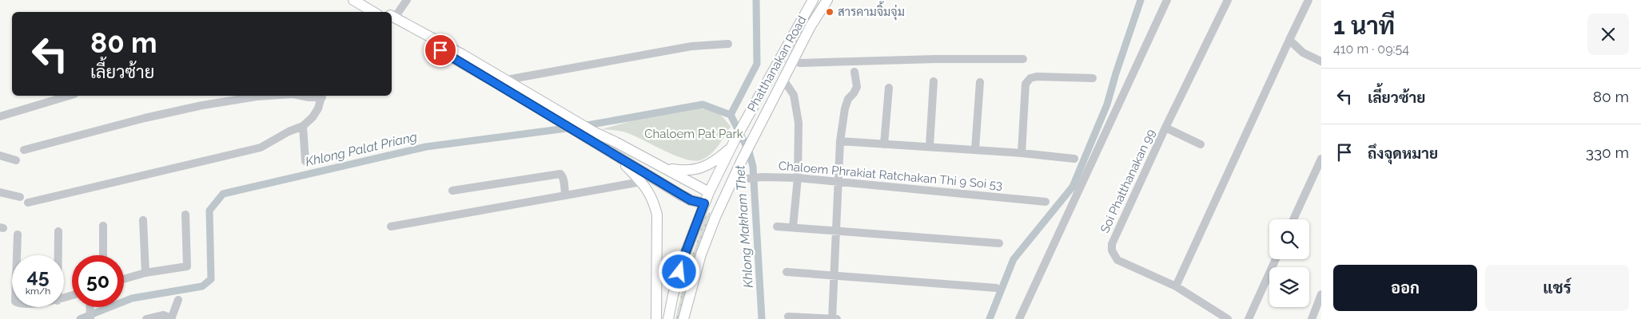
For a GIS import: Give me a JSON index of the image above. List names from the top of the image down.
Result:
{
  "streets": {
    "main road": ["Phatthanakan Road"],
    "street": ["Chaloem Phrakiat Ratchakan Thi 9 Soi 53", "Soi Phatthanakan 99"]
  },
  "crossings": [
    ["Phatthanakan Road", "Chaloem Phrakiat Ratchakan Thi 9 Soi 53"]
  ],
  "water": ["Khlong Palat Priang", "Khlong Makham Thet"],
  "parks": ["Chaloem Pat Park"],
  "places": ["สารคามจิ้มจุ่ม"],
  "page": {
    "heading": ["1 นาที", "410 m · 09:54"],
    "turn": ["80 m", "เลี้ยวซ้าย"],
    "list": [
      {
        "name": "เลี้ยวซ้าย",
        "value": "80 m"
      },
      {
        "name": "ถึงจุดหมาย",
        "value": "330 m"
      }
    ],
    "speed": "45 km/h",
    "limit": "50",
    "buttons": ["ออก", "แชร์"]
  }
}
